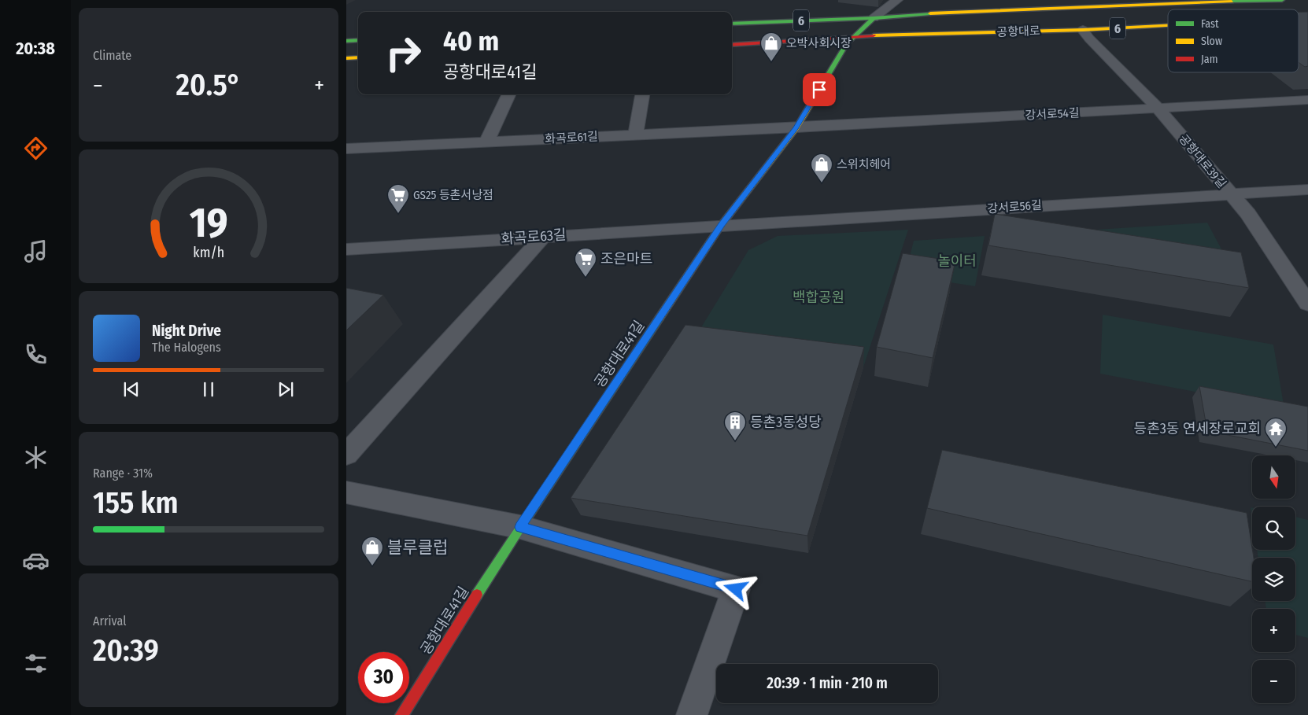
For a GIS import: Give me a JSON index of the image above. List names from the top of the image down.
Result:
{
  "streets": {
    "main road": ["6", "공항대로", "공항대로41길"],
    "street": [
      "강서로54길",
      "화곡로61길",
      "공항대로39길",
      "강서로56길",
      "화곡로63길"
    ]
  },
  "crossings": [
    ["공항대로", "공항대로39길"],
    ["공항대로", "공항대로41길"],
    ["강서로54길", "화곡로61길"],
    ["강서로54길", "공항대로39길"],
    ["강서로54길", "공항대로41길"],
    ["화곡로61길", "공항대로41길"],
    ["공항대로39길", "강서로56길"],
    ["강서로56길", "화곡로63길"],
    ["강서로56길", "공항대로41길"],
    ["화곡로63길", "공항대로41길"]
  ],
  "parks": ["놀이터", "백합공원"],
  "places": {
    "shop": ["오박사회시장", "스위치헤어", "블루클럽"],
    "supermarket": ["GS25 등촌서낭점", "조은마트"],
    "building": ["등촌3동성당"],
    "temple": ["등촌3동 연세장로교회"]
  },
  "legend": ["Fast", "Slow", "Jam"],
  "north": "bottom",
  "page": {
    "tabs": "20:38",
    "tile": [
      "Climate",
      ["Range · 31%", "155 km"],
      ["Arrival", "20:39"]
    ],
    "turn": ["40 m", "공항대로41길"],
    "heat": ["−", "20.5°", "+"],
    "song": ["Night Drive", "The Halogens"],
    "map_buttons": ["+", "−"],
    "limit": "30",
    "trip": "20:39 · 1 min · 210 m",
    "gauge": ["19", "km/h"]
  }
}
